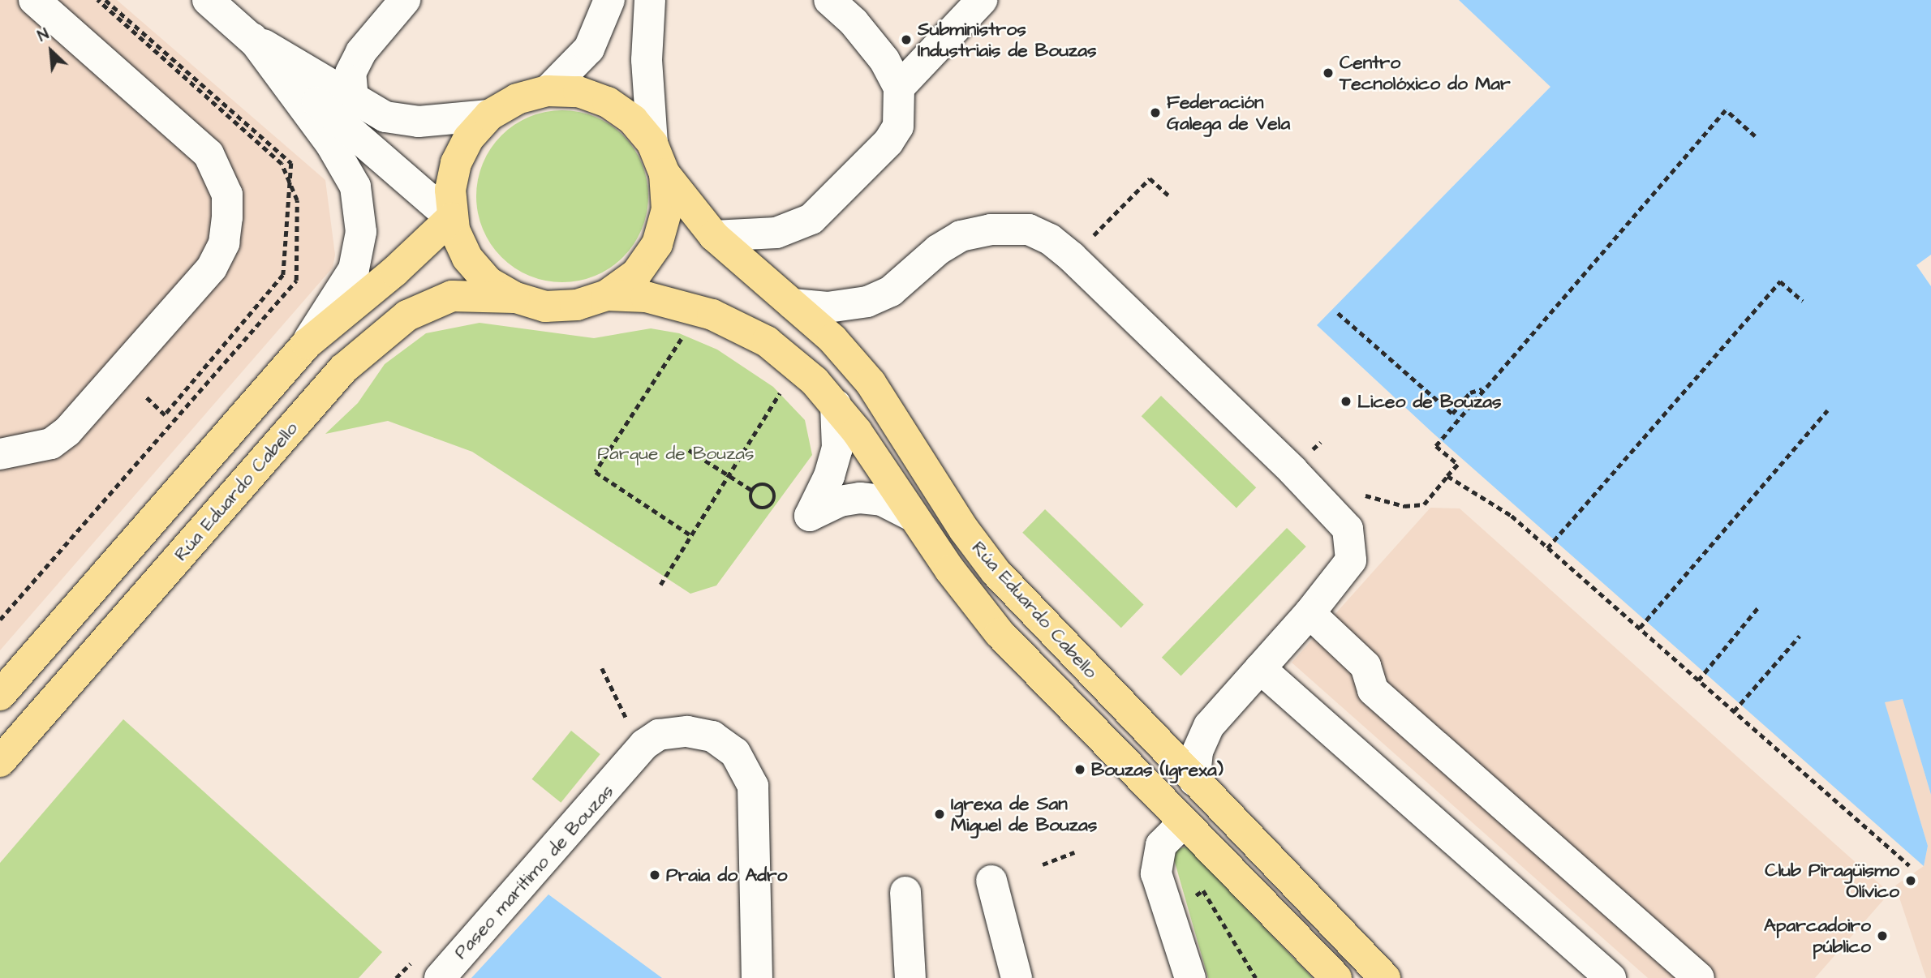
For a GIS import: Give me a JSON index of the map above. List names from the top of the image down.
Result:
{
  "streets": {
    "main road": ["Rúa Eduardo Cabello"],
    "street": ["Paseo marítimo de Bouzas"]
  },
  "parks": ["Parque de Bouzas"],
  "places": [
    "Subministros Industriais de Bouzas",
    "Centro Tecnolóxico do Mar",
    "Federación Galega de Vela",
    "Liceo de Bouzas",
    "Bouzas (Igrexa)",
    "Igrexa de San Miguel de Bouzas",
    "Praia do Adro",
    "Club Piragüismo Olívico",
    "Aparcadoiro público"
  ],
  "north": "top left"
}
